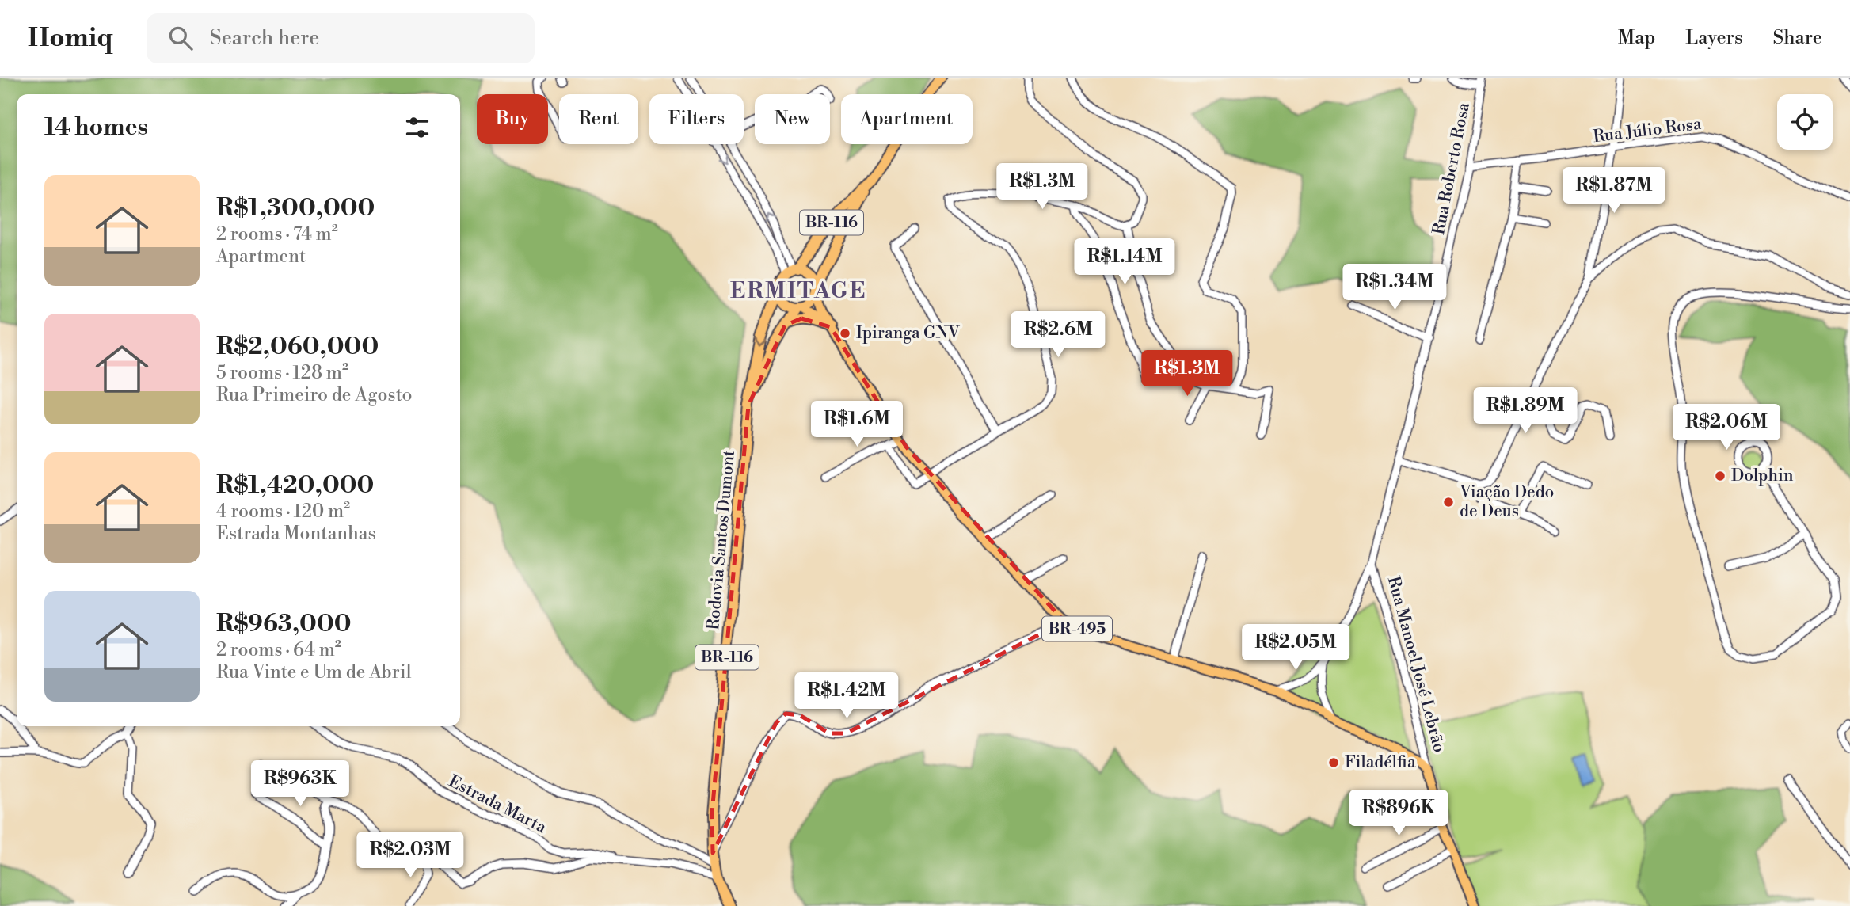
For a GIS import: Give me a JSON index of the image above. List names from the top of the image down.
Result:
{
  "streets": {
    "highway": ["BR-116", "Rodovia Santos Dumont"],
    "main road": ["BR-495", "Rua Manoel José Lebrão"],
    "street": ["Rua Júlio Rosa", "Rua Roberto Rosa", "Estrada Marta"]
  },
  "crossings": [
    ["Rua Júlio Rosa", "Rua Roberto Rosa"],
    ["Rua Roberto Rosa", "Rua Manoel José Lebrão"],
    ["BR-116", "Rodovia Santos Dumont"],
    ["BR-116", "BR-495"],
    ["BR-495", "Rua Manoel José Lebrão"]
  ],
  "districts": ["ERMITAGE"],
  "places": [
    "Ipiranga GNV",
    "Dolphin",
    "Viação Dedo de Deus",
    "Filadélfia"
  ],
  "page": {
    "header": "Homiq",
    "search": "Search here",
    "nav": ["Map", "Layers", "Share"],
    "chip": [
      "Buy",
      "Rent",
      "Filters",
      "New",
      "Apartment"
    ],
    "heading": "14 homes",
    "list": [
      {
        "name": "R$1,300,000",
        "note": "2 rooms · 74 m² · Apartment"
      },
      {
        "name": "R$2,060,000",
        "note": "5 rooms · 128 m² · Rua Primeiro de Agosto"
      },
      {
        "name": "R$1,420,000",
        "note": "4 rooms · 120 m² · Estrada Montanhas"
      },
      {
        "name": "R$963,000",
        "note": "2 rooms · 64 m² · Rua Vinte e Um de Abril"
      }
    ],
    "price": [
      "R$1.3M",
      "R$1.87M",
      "R$1.14M",
      "R$1.34M",
      "R$2.6M",
      "R$1.3M",
      "R$1.89M",
      "R$1.6M",
      "R$2.06M",
      "R$2.05M",
      "R$1.42M",
      "R$963K",
      "R$896K",
      "R$2.03M"
    ]
  }
}
